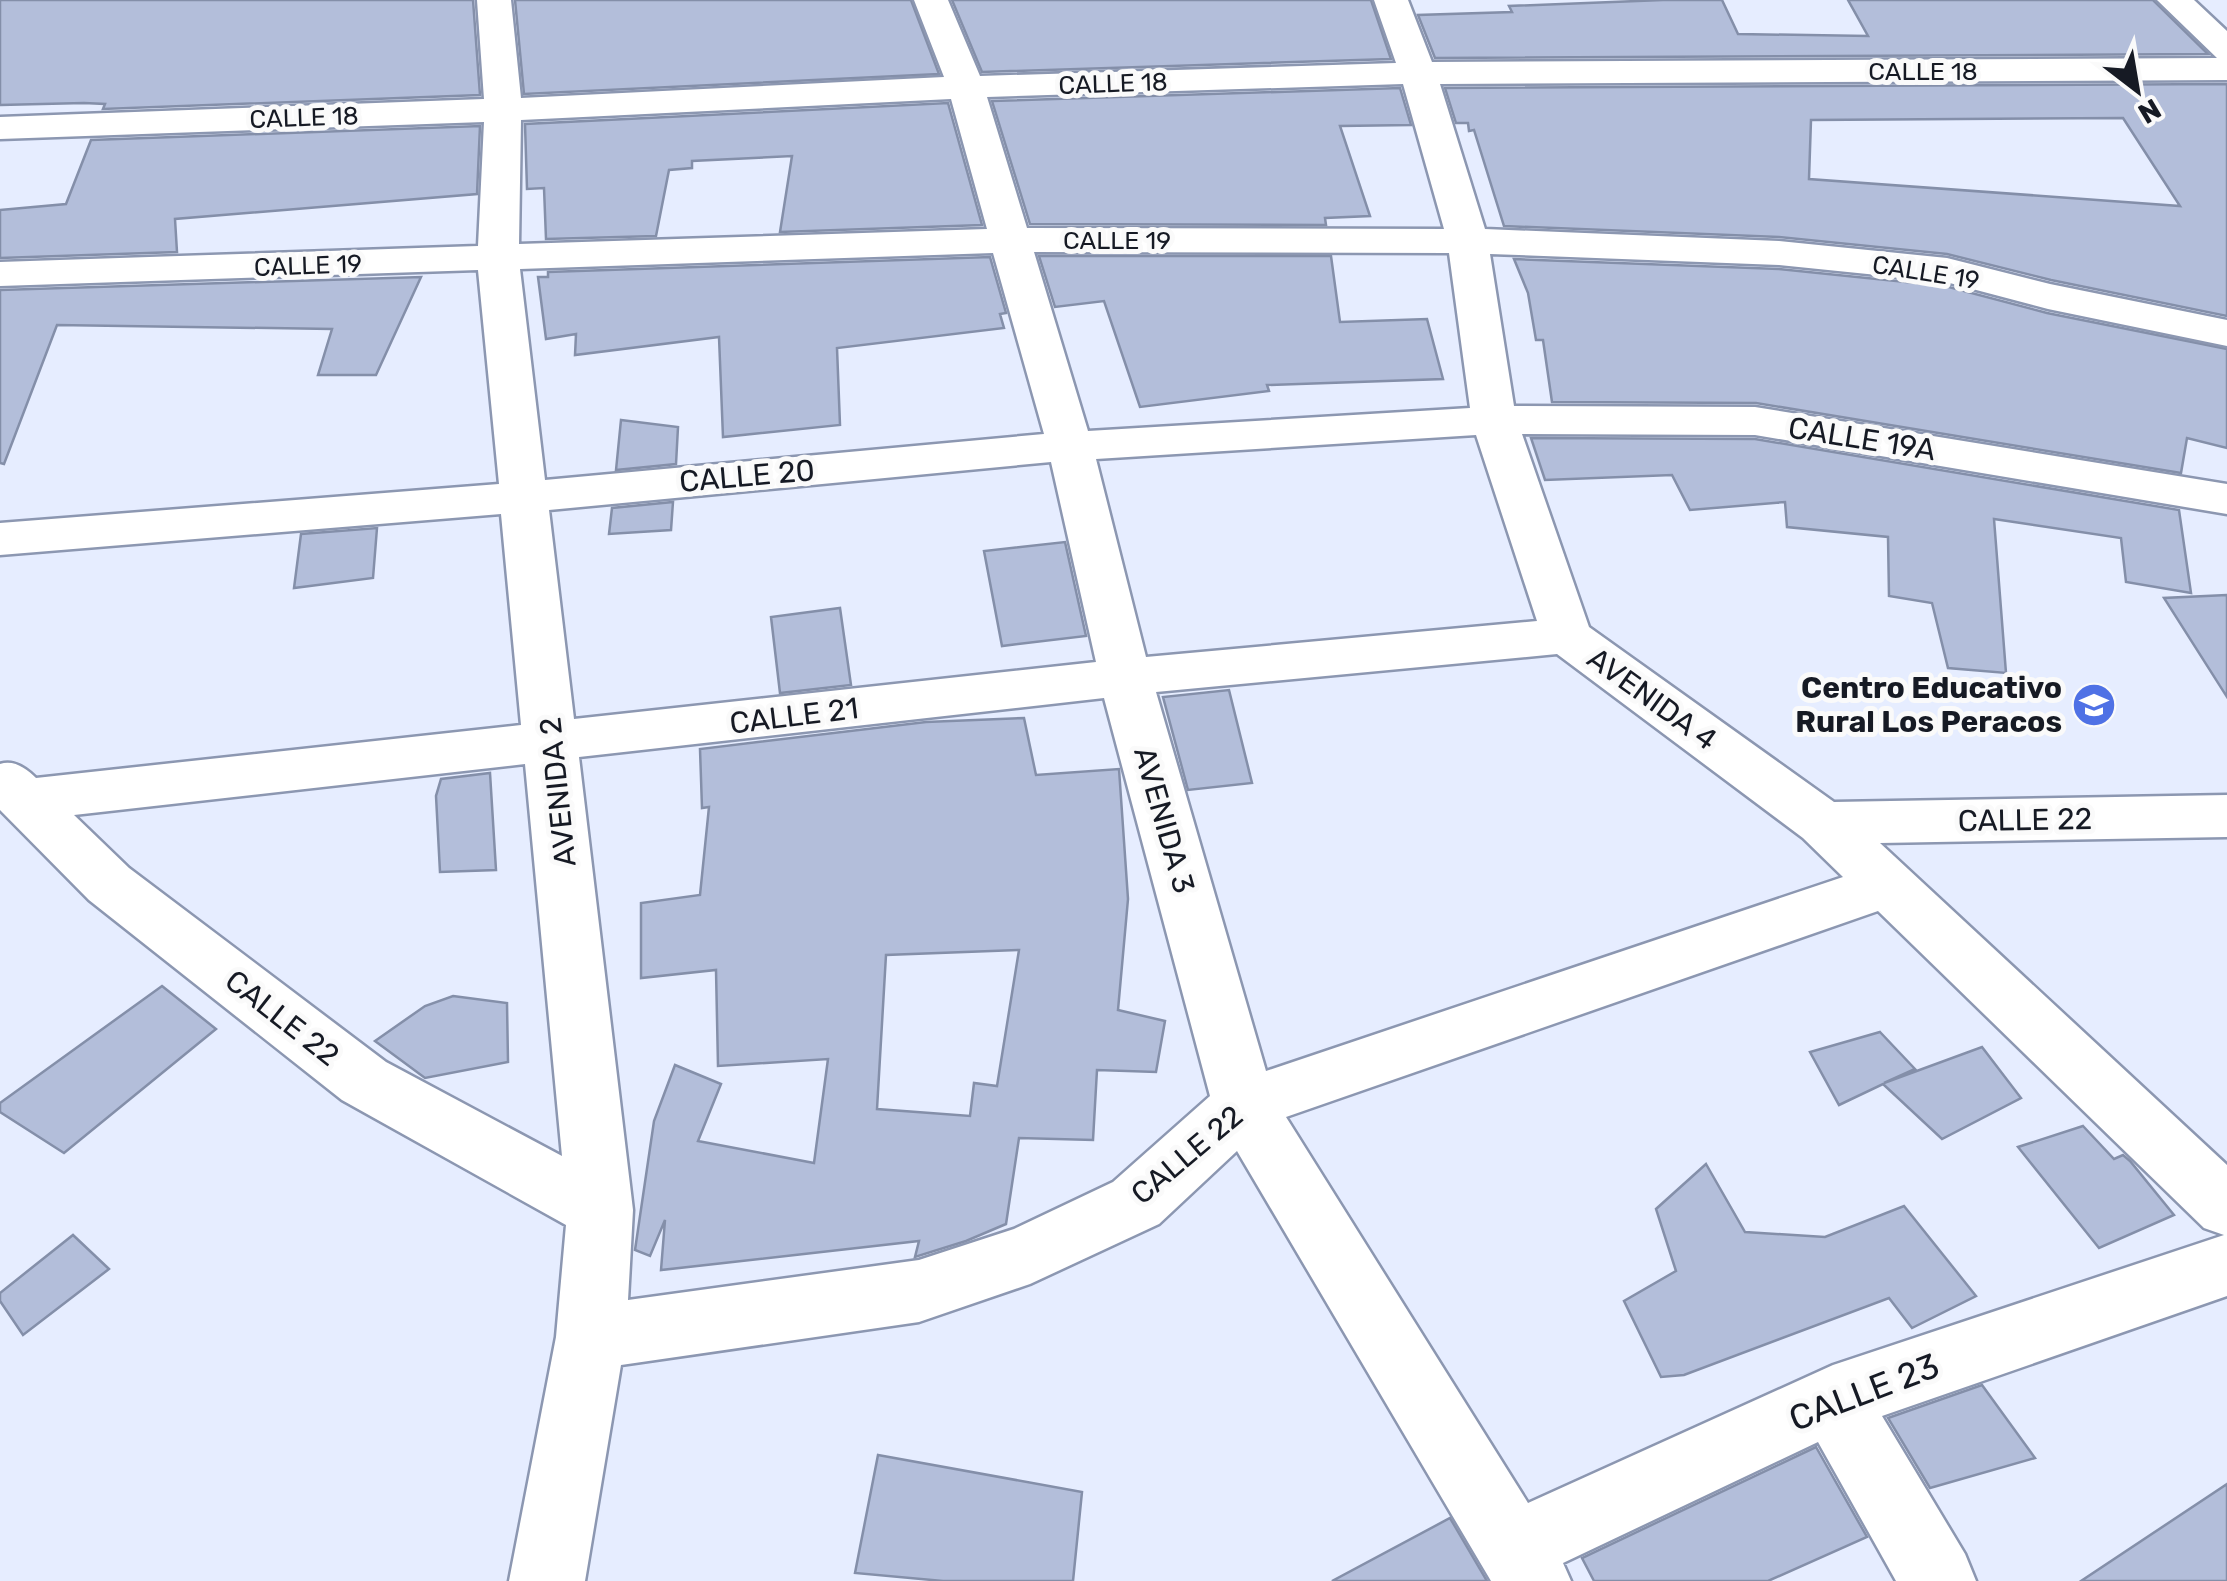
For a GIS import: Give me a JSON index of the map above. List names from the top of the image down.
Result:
{
  "streets": {
    "street": [
      "CALLE 18",
      "CALLE 19",
      "CALLE 19A",
      "CALLE 20",
      "AVENIDA 4",
      "CALLE 21",
      "AVENIDA 2",
      "AVENIDA 3",
      "CALLE 22",
      "CALLE 23"
    ]
  },
  "crossings": [
    ["CALLE 18", "AVENIDA 4"],
    ["CALLE 18", "AVENIDA 2"],
    ["CALLE 18", "AVENIDA 3"],
    ["CALLE 19", "AVENIDA 4"],
    ["CALLE 19", "AVENIDA 2"],
    ["CALLE 19", "AVENIDA 3"],
    ["CALLE 19A", "CALLE 20"],
    ["CALLE 19A", "AVENIDA 4"],
    ["CALLE 20", "AVENIDA 4"],
    ["CALLE 20", "AVENIDA 2"],
    ["CALLE 20", "AVENIDA 3"],
    ["AVENIDA 4", "CALLE 21"],
    ["AVENIDA 4", "CALLE 22"],
    ["CALLE 21", "AVENIDA 2"],
    ["CALLE 21", "AVENIDA 3"],
    ["CALLE 21", "CALLE 22"],
    ["AVENIDA 2", "CALLE 22"],
    ["AVENIDA 3", "CALLE 22"],
    ["AVENIDA 3", "CALLE 23"]
  ],
  "places": {
    "school or university": ["Centro Educativo Rural Los Peracos"]
  },
  "north": "bottom right"
}
